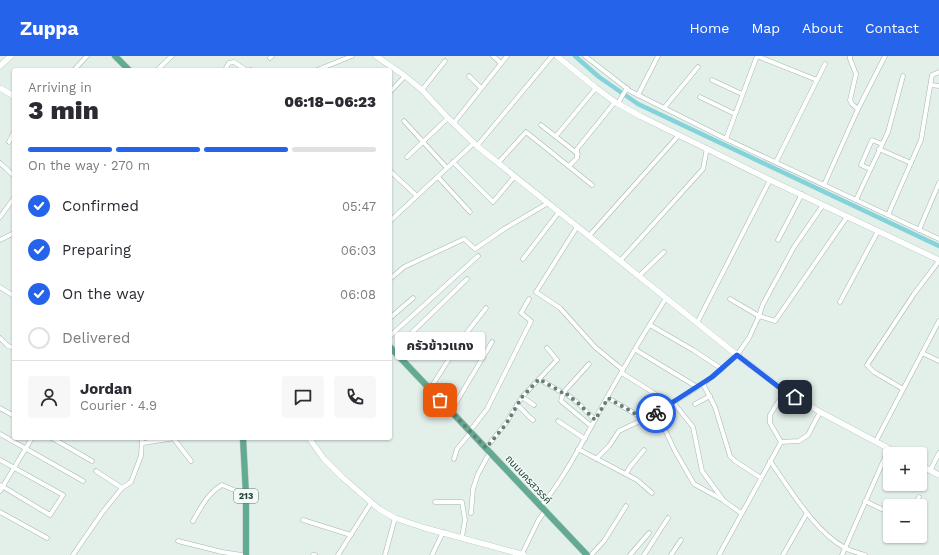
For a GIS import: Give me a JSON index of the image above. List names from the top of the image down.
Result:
{
  "streets": {
    "main road": ["ถนนนครสวรรค์", "213"]
  },
  "places": ["ครัวข้าวแกง"],
  "page": {
    "header": "Zuppa",
    "nav": [
      "Home",
      "Map",
      "About",
      "Contact"
    ],
    "heading": ["3 min", "Arriving in", "06:18–06:23"],
    "panel": ["Jordan", "Courier · 4.9"],
    "bar": "On the way · 270 m",
    "list": [
      ["Confirmed", "05:47"],
      ["Preparing", "06:03"],
      ["On the way", "06:08"],
      "Delivered"
    ],
    "bubble": "ครัวข้าวแกง",
    "map_buttons": ["+", "−"]
  }
}
